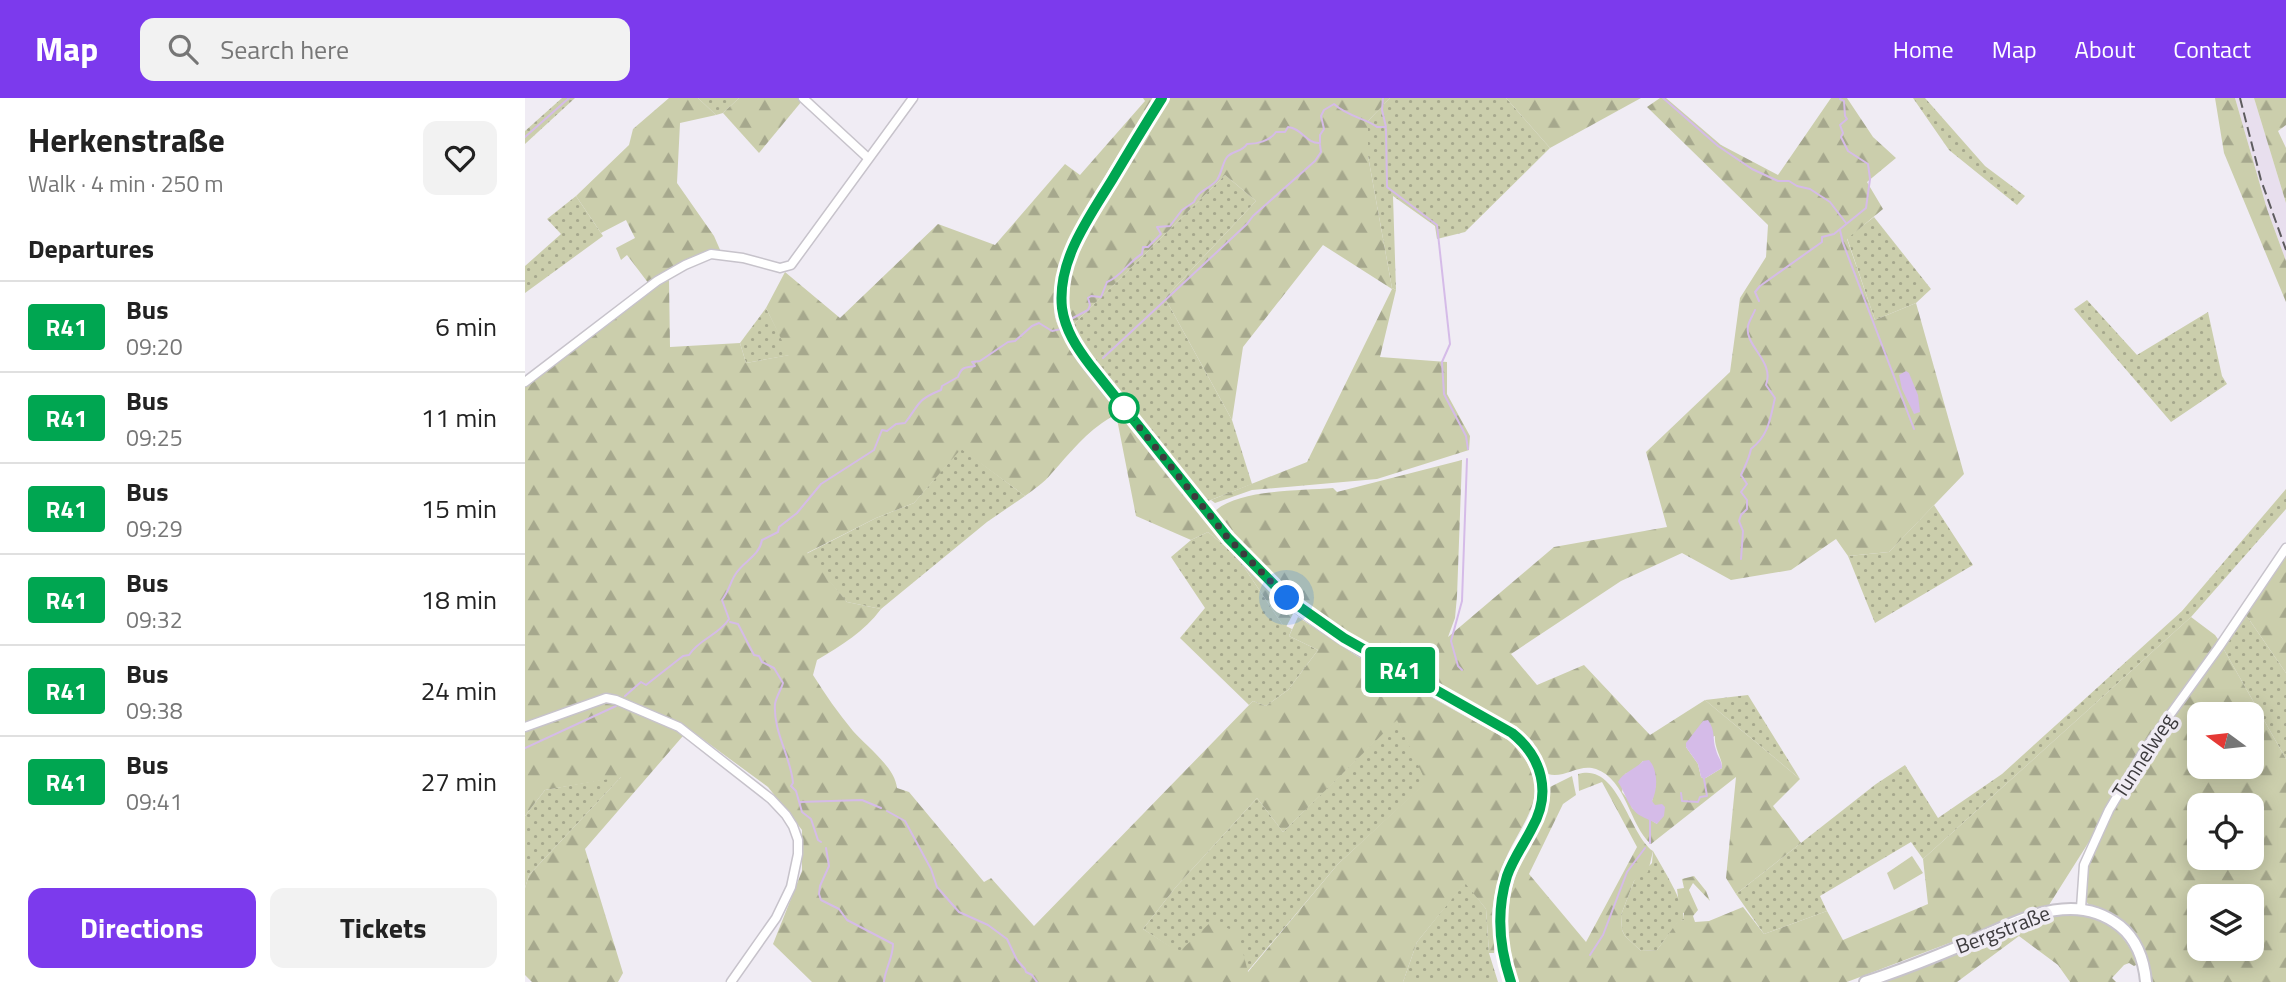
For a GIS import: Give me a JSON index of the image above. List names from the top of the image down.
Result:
{
  "streets": {
    "main road": ["Bergstraße"],
    "street": ["Tunnelweg"]
  },
  "crossings": [
    ["Tunnelweg", "Bergstraße"]
  ],
  "lines": ["bus line R41"],
  "north": "left",
  "page": {
    "header": "Map",
    "search": "Search here",
    "nav": [
      "Home",
      "Map",
      "About",
      "Contact"
    ],
    "heading": [
      ["Herkenstraße", "Walk · 4 min · 250 m"],
      "Departures"
    ],
    "on_map": "R41",
    "list": [
      {
        "mark": "R41",
        "name": "Bus",
        "note": "09:20",
        "value": "6 min"
      },
      {
        "mark": "R41",
        "name": "Bus",
        "note": "09:25",
        "value": "11 min"
      },
      {
        "mark": "R41",
        "name": "Bus",
        "note": "09:29",
        "value": "15 min"
      },
      {
        "mark": "R41",
        "name": "Bus",
        "note": "09:32",
        "value": "18 min"
      },
      {
        "mark": "R41",
        "name": "Bus",
        "note": "09:38",
        "value": "24 min"
      },
      {
        "mark": "R41",
        "name": "Bus",
        "note": "09:41",
        "value": "27 min"
      }
    ],
    "buttons": ["Directions", "Tickets"]
  }
}
